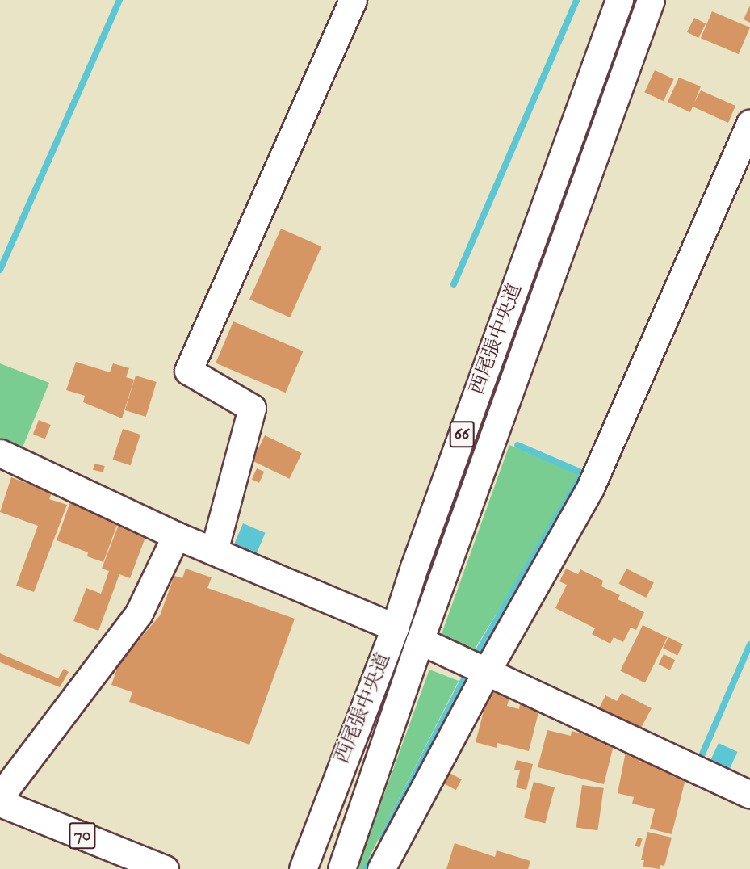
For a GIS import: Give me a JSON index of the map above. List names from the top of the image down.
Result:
{
  "streets": {
    "street": ["西尾張中央道", "66", "70"]
  }
}
